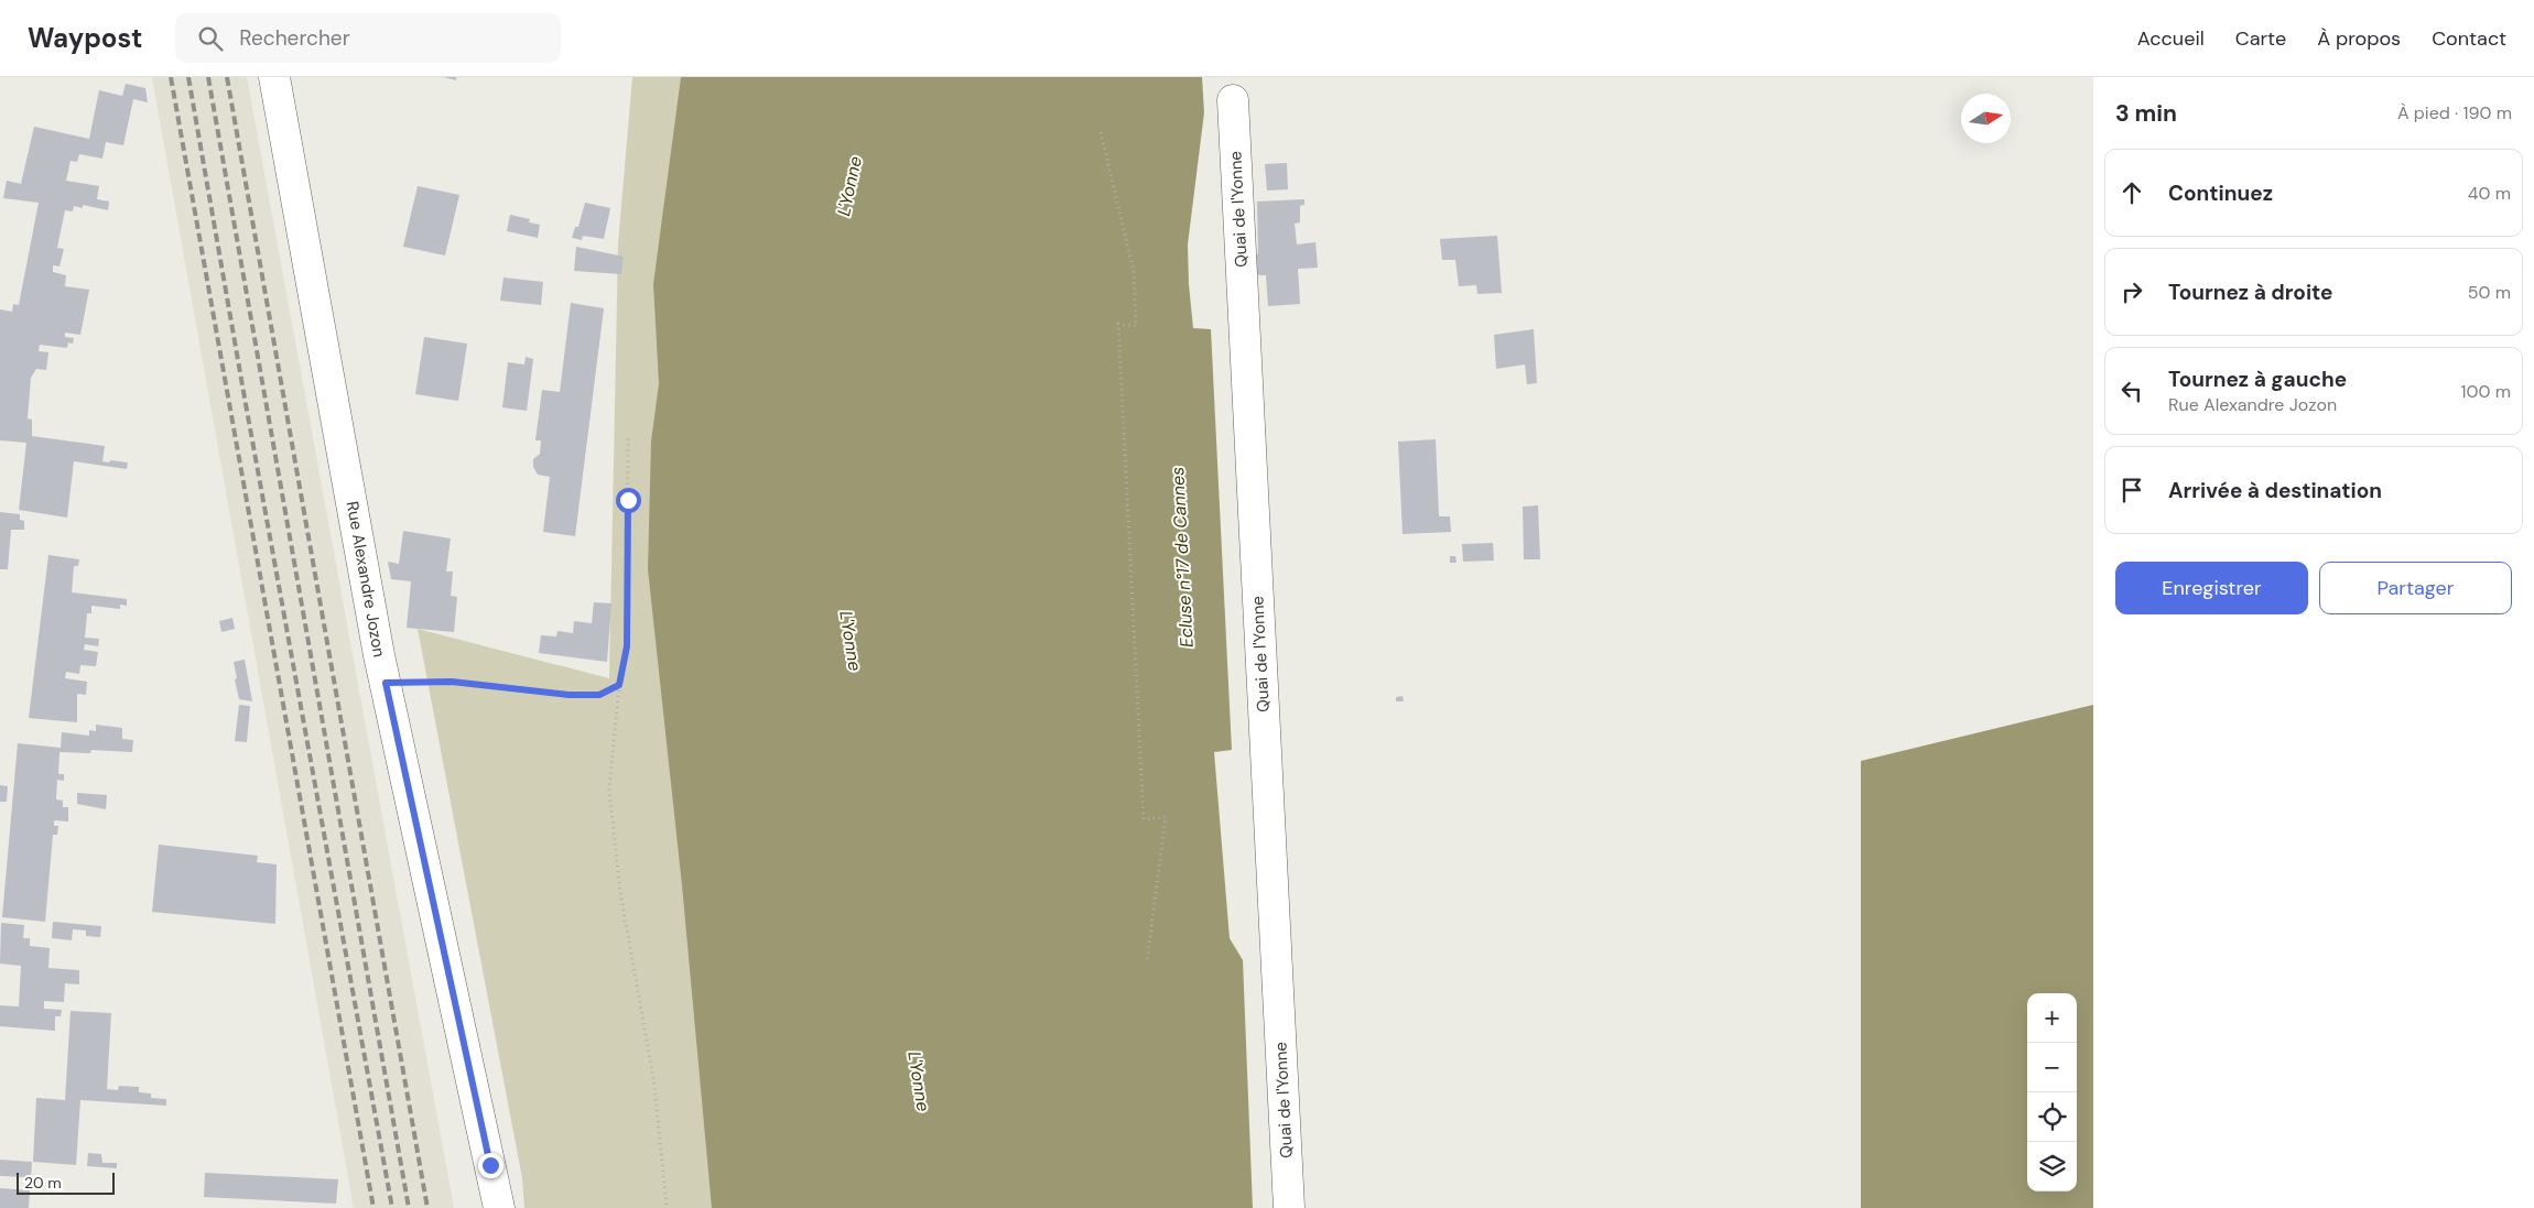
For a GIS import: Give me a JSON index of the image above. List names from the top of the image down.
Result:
{
  "streets": {
    "street": ["Quai de l'Yonne", "Rue Alexandre Jozon"]
  },
  "water": ["L'Yonne", "Ecluse n°17 de Cannes"],
  "scale_bar": "20 m",
  "north": "right",
  "page": {
    "header": "Waypost",
    "search": "Rechercher",
    "nav": [
      "Accueil",
      "Carte",
      "À propos",
      "Contact"
    ],
    "heading": ["3 min", "À pied · 190 m"],
    "list": [
      ["Continuez", "40 m"],
      ["Tournez à droite", "50 m"],
      ["Tournez à gauche", "Rue Alexandre Jozon", "100 m"],
      "Arrivée à destination"
    ],
    "buttons": ["Enregistrer", "Partager"],
    "map_buttons": ["+", "−"],
    "scale": "20 m"
  }
}
